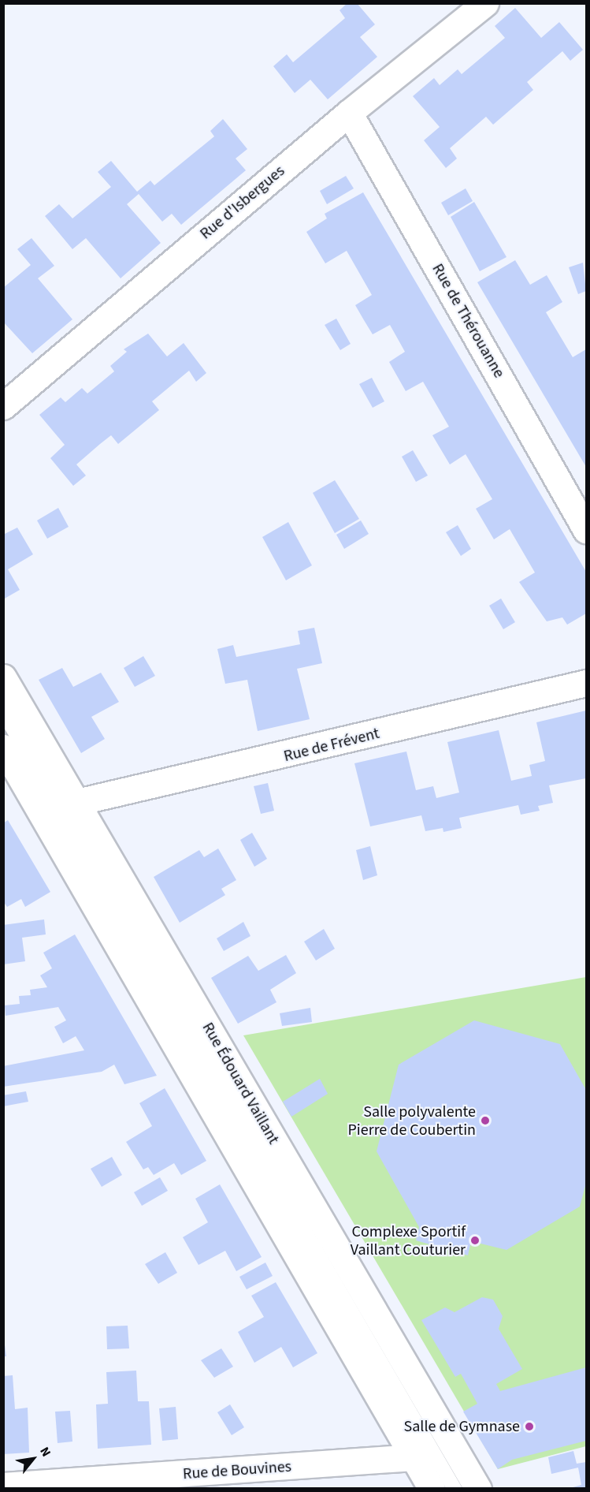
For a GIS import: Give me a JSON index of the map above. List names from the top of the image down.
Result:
{
  "streets": {
    "street": [
      "Rue d'Isbergues",
      "Rue de Thérouanne",
      "Rue de Frévent",
      "Rue Édouard Vaillant",
      "Rue de Bouvines"
    ]
  },
  "crossings": [
    ["Rue d'Isbergues", "Rue de Thérouanne"],
    ["Rue de Frévent", "Rue Édouard Vaillant"]
  ],
  "places": ["Salle polyvalente Pierre de Coubertin", "Complexe Sportif Vaillant Couturier", "Salle de Gymnase"],
  "north": "top right"
}
